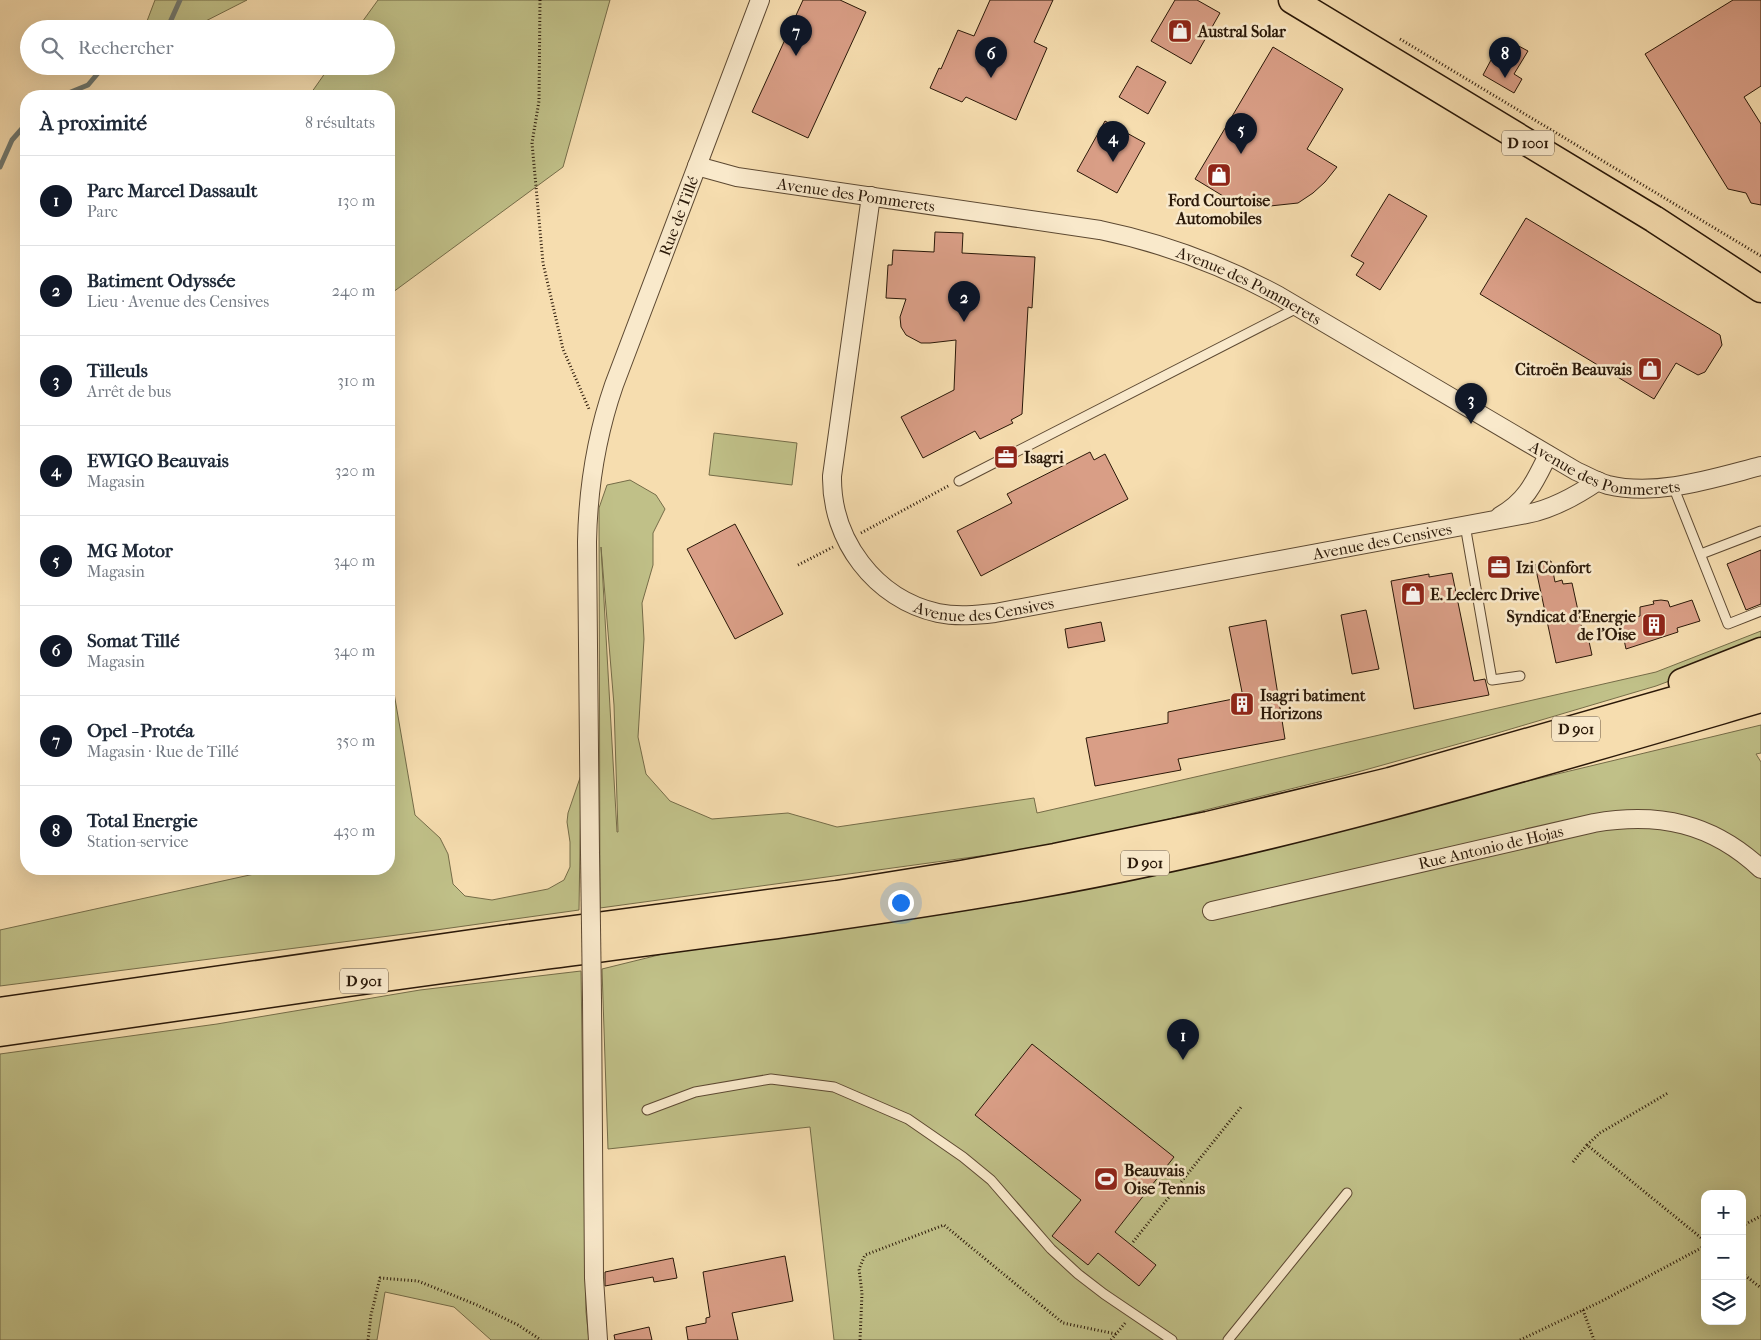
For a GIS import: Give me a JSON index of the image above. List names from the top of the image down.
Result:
{
  "streets": {
    "main road": ["D 1001", "D 901"],
    "street": [
      "Avenue des Pommerets",
      "Rue de Tillé",
      "Avenue des Censives",
      "Rue Antonio de Hojas"
    ]
  },
  "crossings": [
    ["Avenue des Pommerets", "Rue de Tillé"],
    ["Avenue des Pommerets", "Avenue des Censives"]
  ],
  "places": {
    "shop": [
      "Austral Solar",
      "Ford Courtoise Automobiles",
      "Citroën Beauvais",
      "E. Leclerc Drive"
    ],
    "office": ["Isagri", "Izi Confort"],
    "building": ["Syndicat d'Energie de l'Oise", "Isagri batiment Horizons"],
    "sports": ["Beauvais Oise Tennis"]
  },
  "page": {
    "pins": [
      "7",
      "6",
      "8",
      "5",
      "4",
      "2",
      "3",
      "1"
    ],
    "search": "Rechercher",
    "heading": ["À proximité", "8 résultats"],
    "list": [
      {
        "mark": "1",
        "name": "Parc Marcel Dassault",
        "note": "Parc",
        "value": "130 m"
      },
      {
        "mark": "2",
        "name": "Batiment Odyssée",
        "note": "Lieu · Avenue des Censives",
        "value": "240 m"
      },
      {
        "mark": "3",
        "name": "Tilleuls",
        "note": "Arrêt de bus",
        "value": "310 m"
      },
      {
        "mark": "4",
        "name": "EWIGO Beauvais",
        "note": "Magasin",
        "value": "320 m"
      },
      {
        "mark": "5",
        "name": "MG Motor",
        "note": "Magasin",
        "value": "340 m"
      },
      {
        "mark": "6",
        "name": "Somat Tillé",
        "note": "Magasin",
        "value": "340 m"
      },
      {
        "mark": "7",
        "name": "Opel - Protéa",
        "note": "Magasin · Rue de Tillé",
        "value": "350 m"
      },
      {
        "mark": "8",
        "name": "Total Energie",
        "note": "Station-service",
        "value": "430 m"
      }
    ],
    "map_buttons": ["+", "−"]
  }
}
